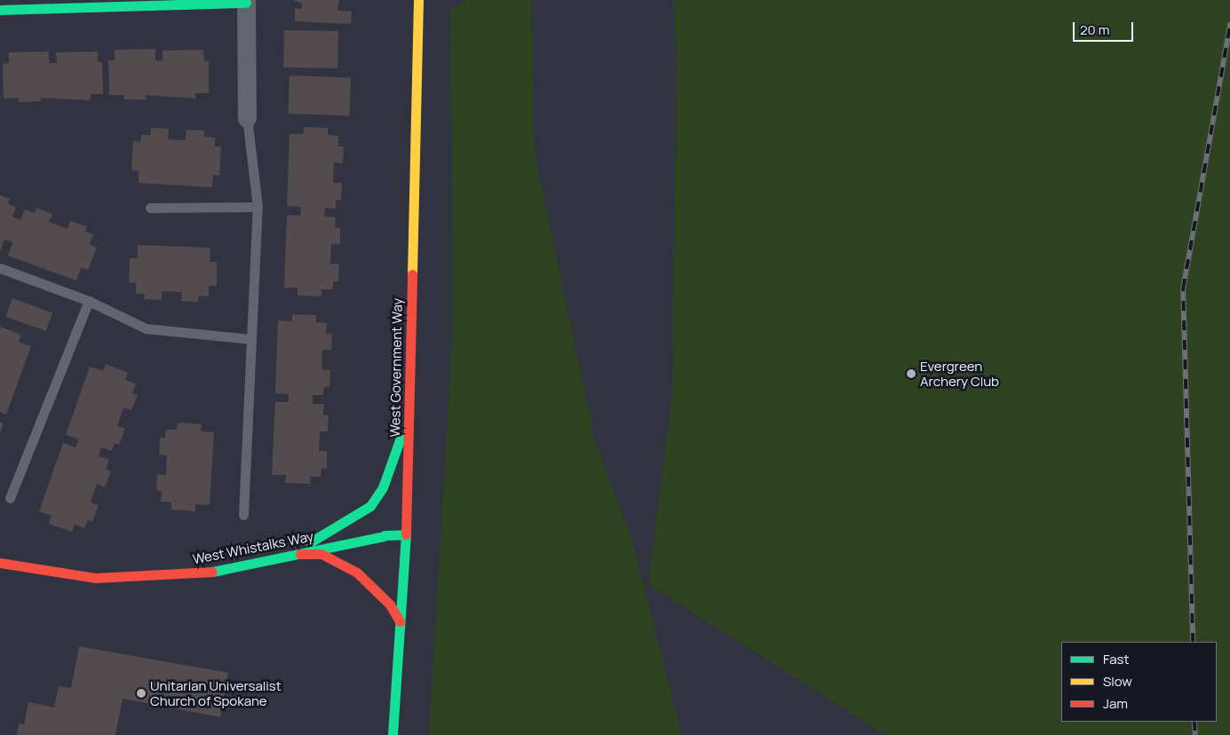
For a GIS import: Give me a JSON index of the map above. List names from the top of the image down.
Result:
{
  "streets": {
    "main road": ["West Government Way", "West Whistalks Way"]
  },
  "crossings": [
    ["West Government Way", "West Whistalks Way"]
  ],
  "places": ["Evergreen Archery Club", "Unitarian Universalist Church of Spokane"],
  "legend": ["Fast", "Slow", "Jam"],
  "scale_bar": "20 m"
}
